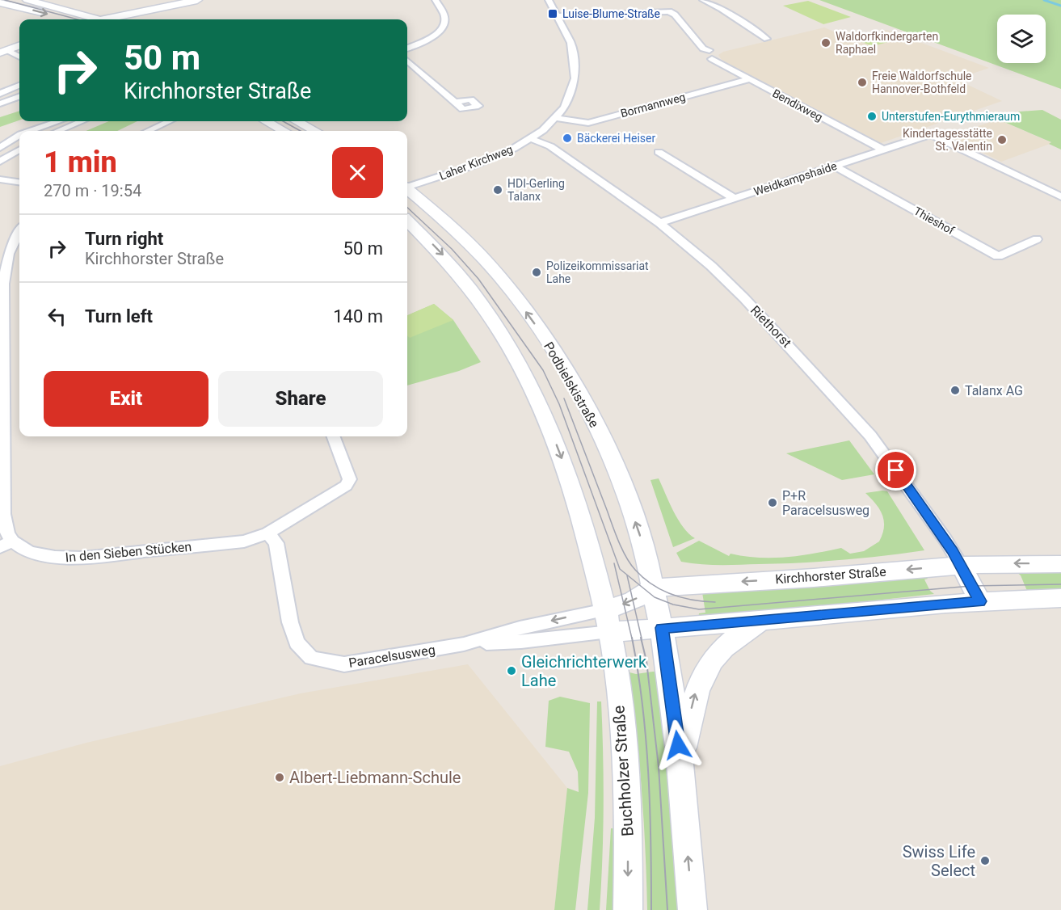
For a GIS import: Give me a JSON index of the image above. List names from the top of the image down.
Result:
{
  "streets": {
    "main road": ["Podbielskistraße", "Kirchhorster Straße", "Buchholzer Straße"],
    "street": [
      "Bormannweg",
      "Bendixweg",
      "Laher Kirchweg",
      "Weidkampshaide",
      "Thieshof",
      "Riethorst",
      "In den Sieben Stücken",
      "Paracelsusweg"
    ]
  },
  "crossings": [
    ["Bormannweg", "Bendixweg"],
    ["Bormannweg", "Laher Kirchweg"],
    ["Bendixweg", "Weidkampshaide"],
    ["Laher Kirchweg", "Riethorst"],
    ["Weidkampshaide", "Thieshof"],
    ["Weidkampshaide", "Riethorst"],
    ["Riethorst", "Kirchhorster Straße"],
    ["Podbielskistraße", "Kirchhorster Straße"],
    ["In den Sieben Stücken", "Paracelsusweg"],
    ["Kirchhorster Straße", "Paracelsusweg"],
    ["Kirchhorster Straße", "Buchholzer Straße"],
    ["Paracelsusweg", "Buchholzer Straße"]
  ],
  "places": {
    "transit": ["Luise-Blume-Straße"],
    "other": [
      "Waldorfkindergarten Raphael",
      "Freie Waldorfschule Hannover-Bothfeld",
      "Unterstufen-Eurythmieraum",
      "Bäckerei Heiser",
      "Kindertagesstätte St. Valentin",
      "HDI-Gerling Talanx",
      "Polizeikommissariat Lahe",
      "Talanx AG",
      "P+R Paracelsusweg",
      "Gleichrichterwerk Lahe",
      "Albert-Liebmann-Schule",
      "Swiss Life Select"
    ]
  },
  "page": {
    "turn": ["50 m", "Kirchhorster Straße"],
    "heading": ["1 min", "270 m · 19:54"],
    "list": [
      {
        "name": "Turn right",
        "note": "Kirchhorster Straße",
        "value": "50 m"
      },
      {
        "name": "Turn left",
        "value": "140 m"
      }
    ],
    "buttons": ["Exit", "Share"]
  }
}
